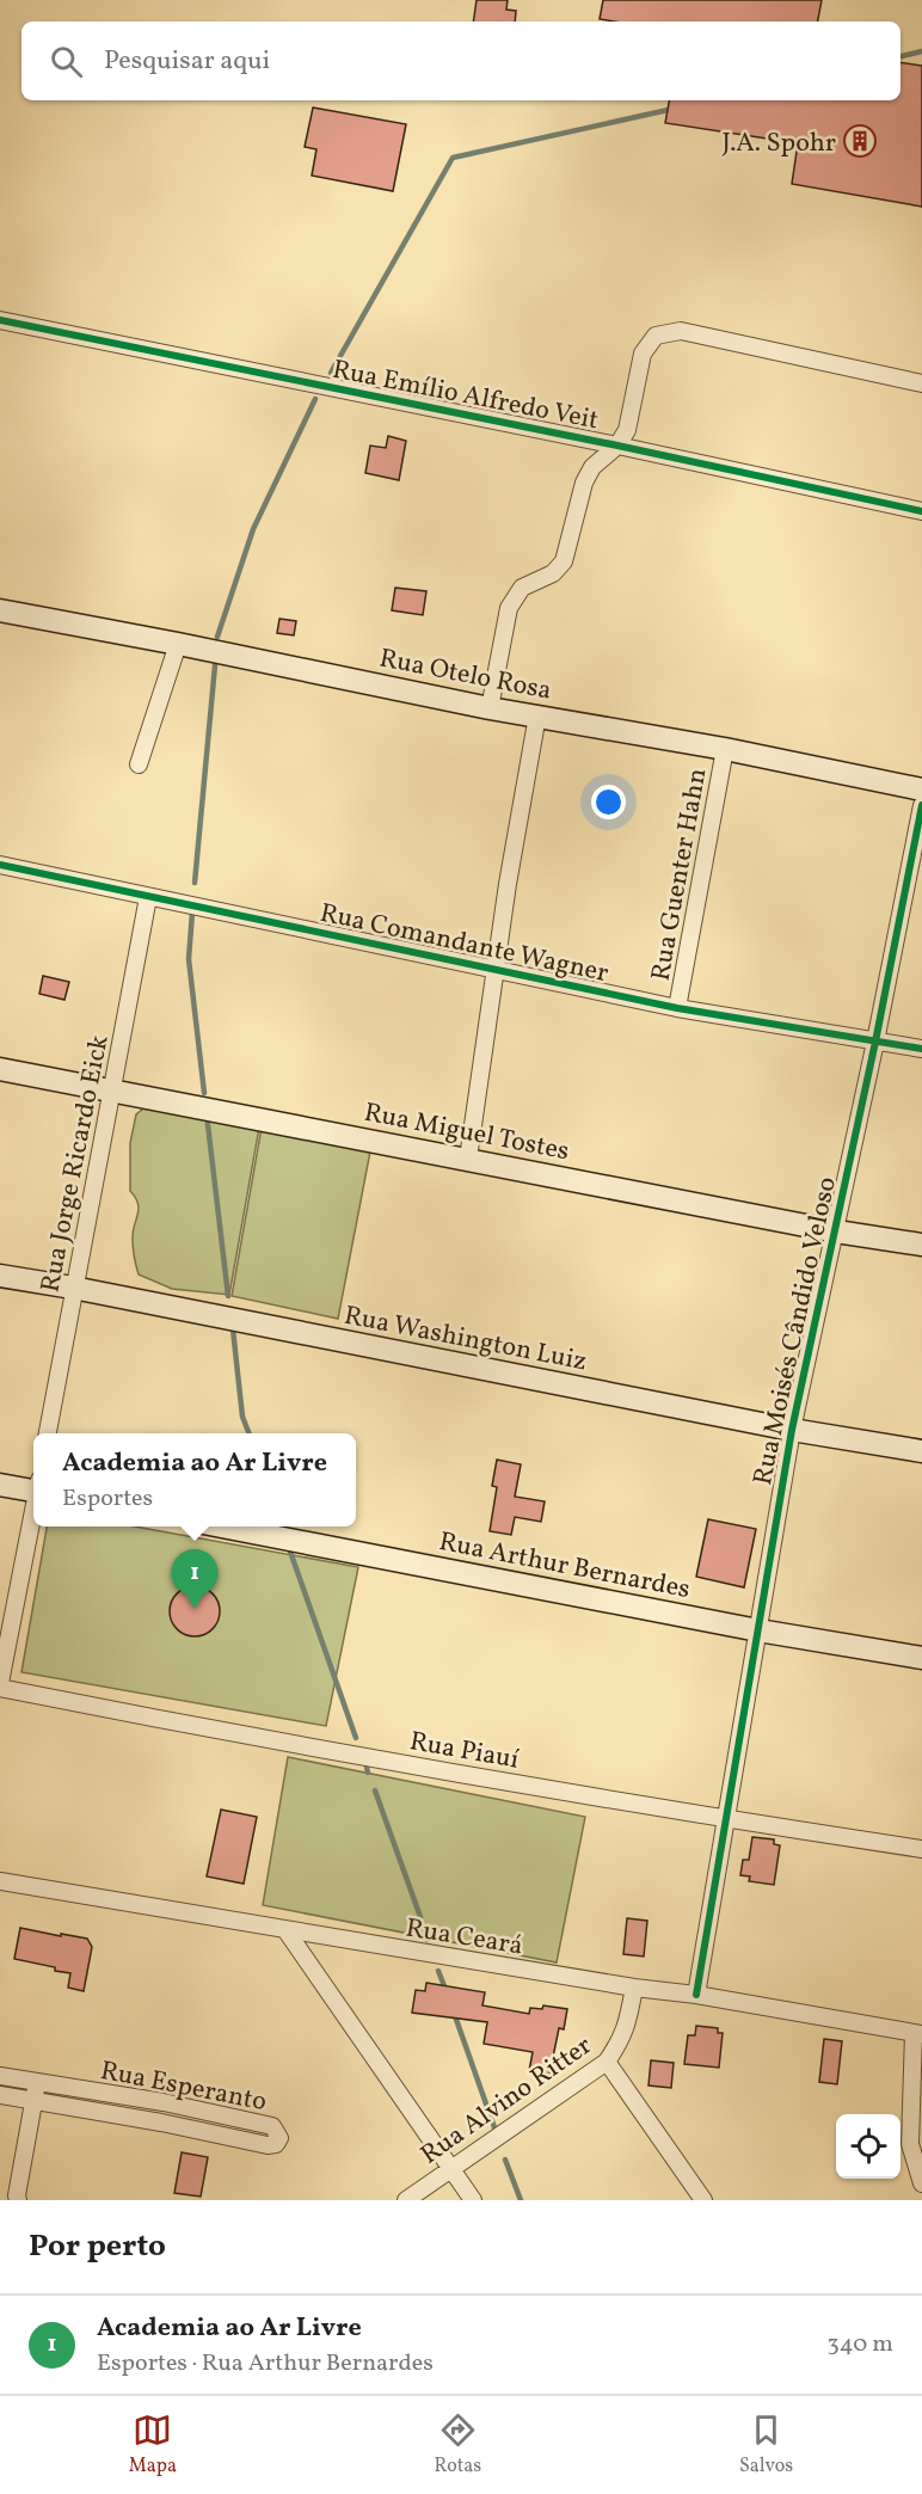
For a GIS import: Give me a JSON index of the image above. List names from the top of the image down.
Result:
{
  "streets": {
    "street": [
      "Rua Emílio Alfredo Veit",
      "Rua Otelo Rosa",
      "Rua Guenter Hahn",
      "Rua Comandante Wagner",
      "Rua Miguel Tostes",
      "Rua Jorge Ricardo Eick",
      "Rua Moisés Cândido Veloso",
      "Rua Washington Luiz",
      "Rua Arthur Bernardes",
      "Rua Piauí",
      "Rua Ceará",
      "Rua Esperanto",
      "Rua Alvino Ritter"
    ]
  },
  "crossings": [
    ["Rua Otelo Rosa", "Rua Guenter Hahn"],
    ["Rua Guenter Hahn", "Rua Comandante Wagner"],
    ["Rua Comandante Wagner", "Rua Jorge Ricardo Eick"],
    ["Rua Comandante Wagner", "Rua Moisés Cândido Veloso"],
    ["Rua Miguel Tostes", "Rua Jorge Ricardo Eick"],
    ["Rua Miguel Tostes", "Rua Moisés Cândido Veloso"],
    ["Rua Jorge Ricardo Eick", "Rua Washington Luiz"],
    ["Rua Moisés Cândido Veloso", "Rua Washington Luiz"],
    ["Rua Moisés Cândido Veloso", "Rua Arthur Bernardes"],
    ["Rua Moisés Cândido Veloso", "Rua Piauí"],
    ["Rua Moisés Cândido Veloso", "Rua Ceará"],
    ["Rua Ceará", "Rua Alvino Ritter"]
  ],
  "places": {
    "building": ["J.A. Spohr"]
  },
  "page": {
    "search": "Pesquisar aqui",
    "popup": ["Academia ao Ar Livre", "Esportes"],
    "pins": "1",
    "heading": "Por perto",
    "list": [
      {
        "mark": "1",
        "name": "Academia ao Ar Livre",
        "note": "Esportes · Rua Arthur Bernardes",
        "value": "340 m"
      }
    ],
    "nav": ["Mapa", "Rotas", "Salvos"]
  }
}
